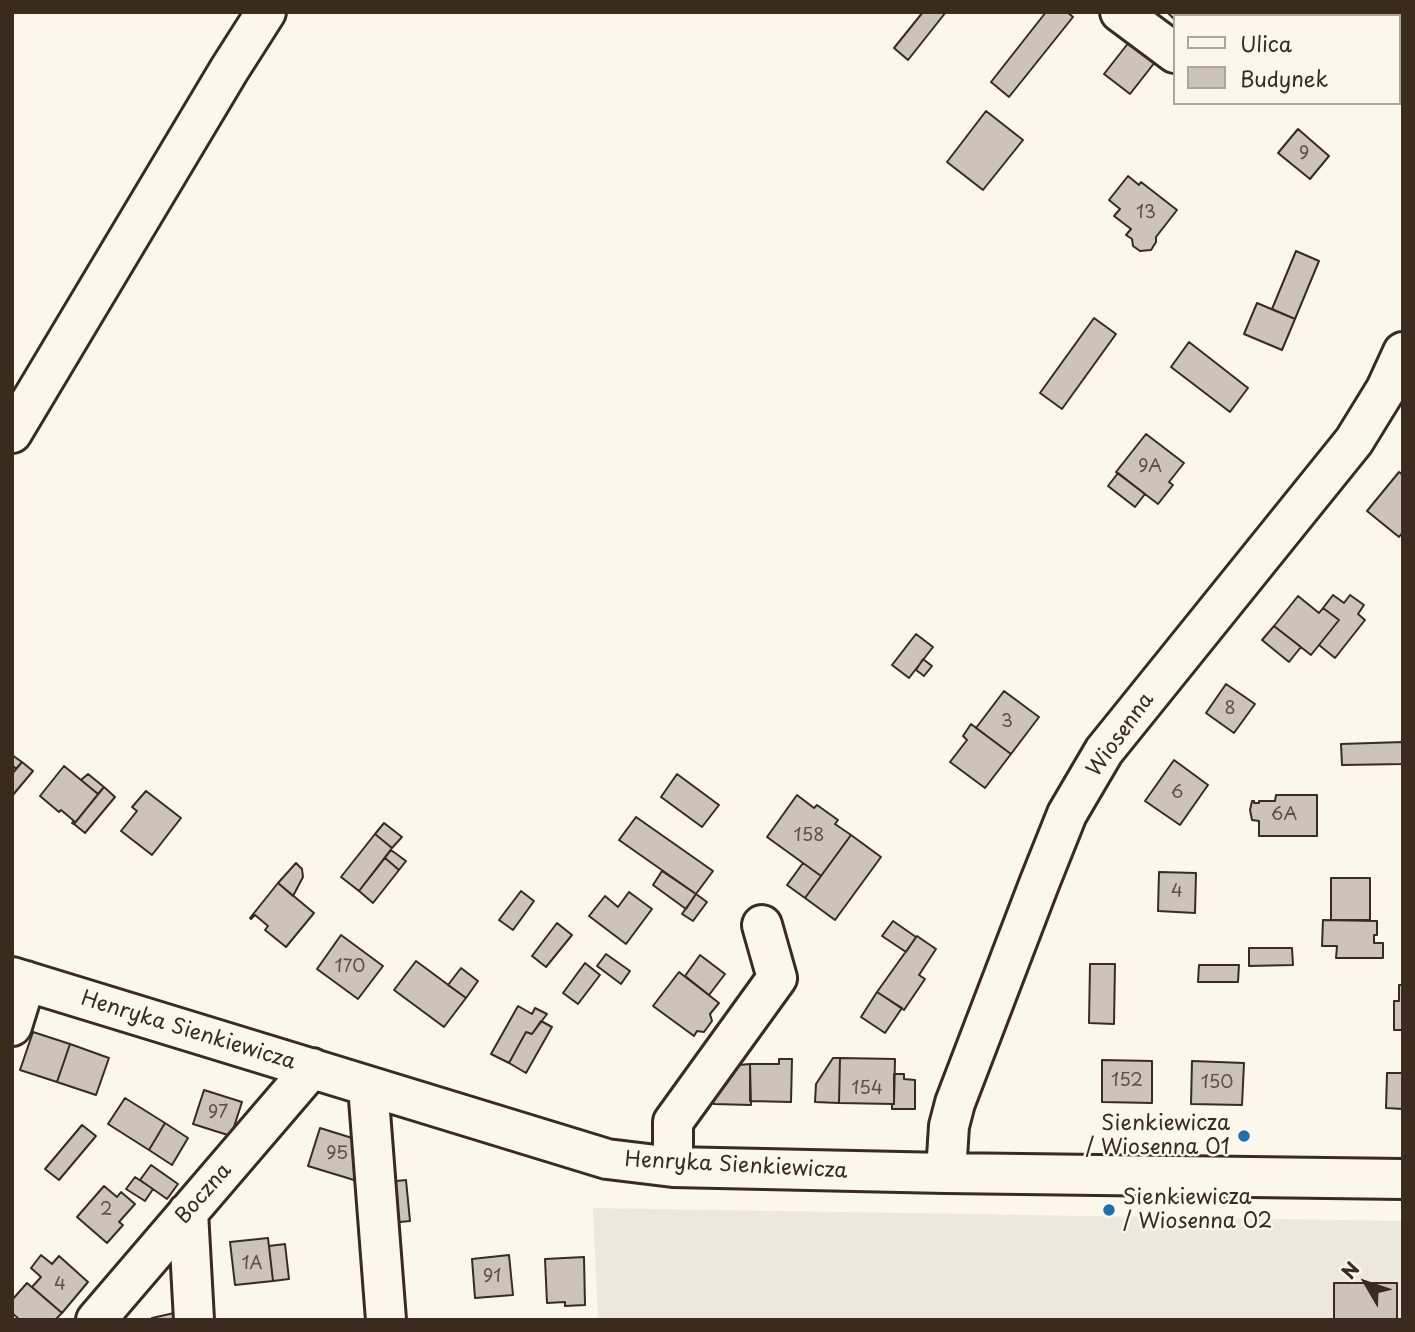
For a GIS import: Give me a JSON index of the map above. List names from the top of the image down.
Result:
{
  "streets": {
    "street": ["Wiosenna", "Henryka Sienkiewicza", "Boczna"]
  },
  "crossings": [
    ["Wiosenna", "Henryka Sienkiewicza"],
    ["Henryka Sienkiewicza", "Boczna"]
  ],
  "places": ["Sienkiewicza / Wiosenna 01", "Sienkiewicza / Wiosenna 02"],
  "house_numbers": [
    "9",
    "13",
    "9A",
    "8",
    "3",
    "6",
    "6A",
    "158",
    "4",
    "170",
    "152",
    "150",
    "154",
    "97",
    "95",
    "2",
    "1A",
    "91",
    "4"
  ],
  "legend": ["Ulica", "Budynek"],
  "north": "top left"
}
